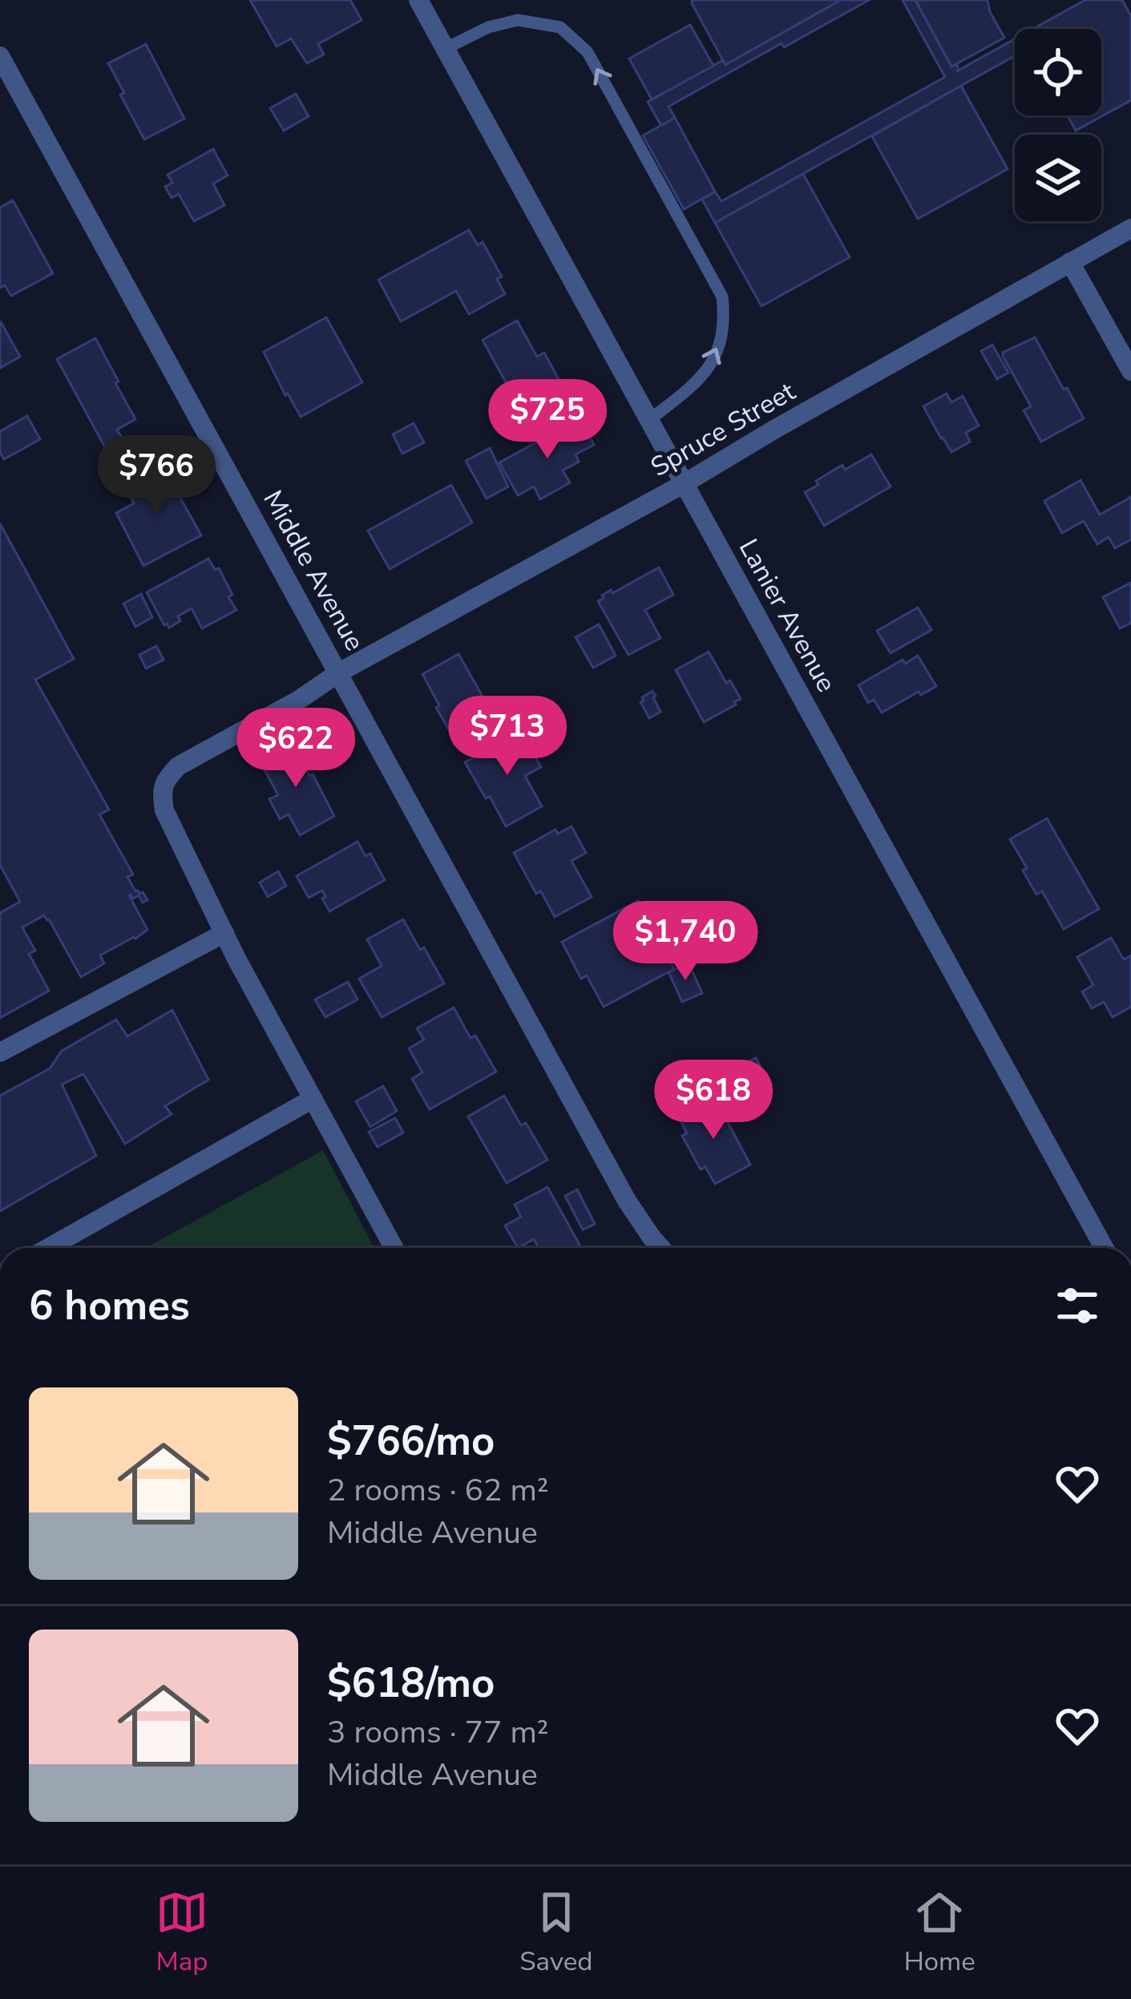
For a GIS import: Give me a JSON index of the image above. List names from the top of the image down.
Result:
{
  "streets": {
    "street": ["Spruce Street", "Middle Avenue", "Lanier Avenue"]
  },
  "crossings": [
    ["Spruce Street", "Middle Avenue"],
    ["Spruce Street", "Lanier Avenue"]
  ],
  "page": {
    "price": [
      "$725",
      "$766",
      "$713",
      "$622",
      "$1,740",
      "$618"
    ],
    "heading": "6 homes",
    "list": [
      {
        "name": "$766/mo",
        "note": "2 rooms · 62 m² · Middle Avenue"
      },
      {
        "name": "$618/mo",
        "note": "3 rooms · 77 m² · Middle Avenue"
      }
    ],
    "tabs": ["Map", "Saved", "Home"]
  }
}
